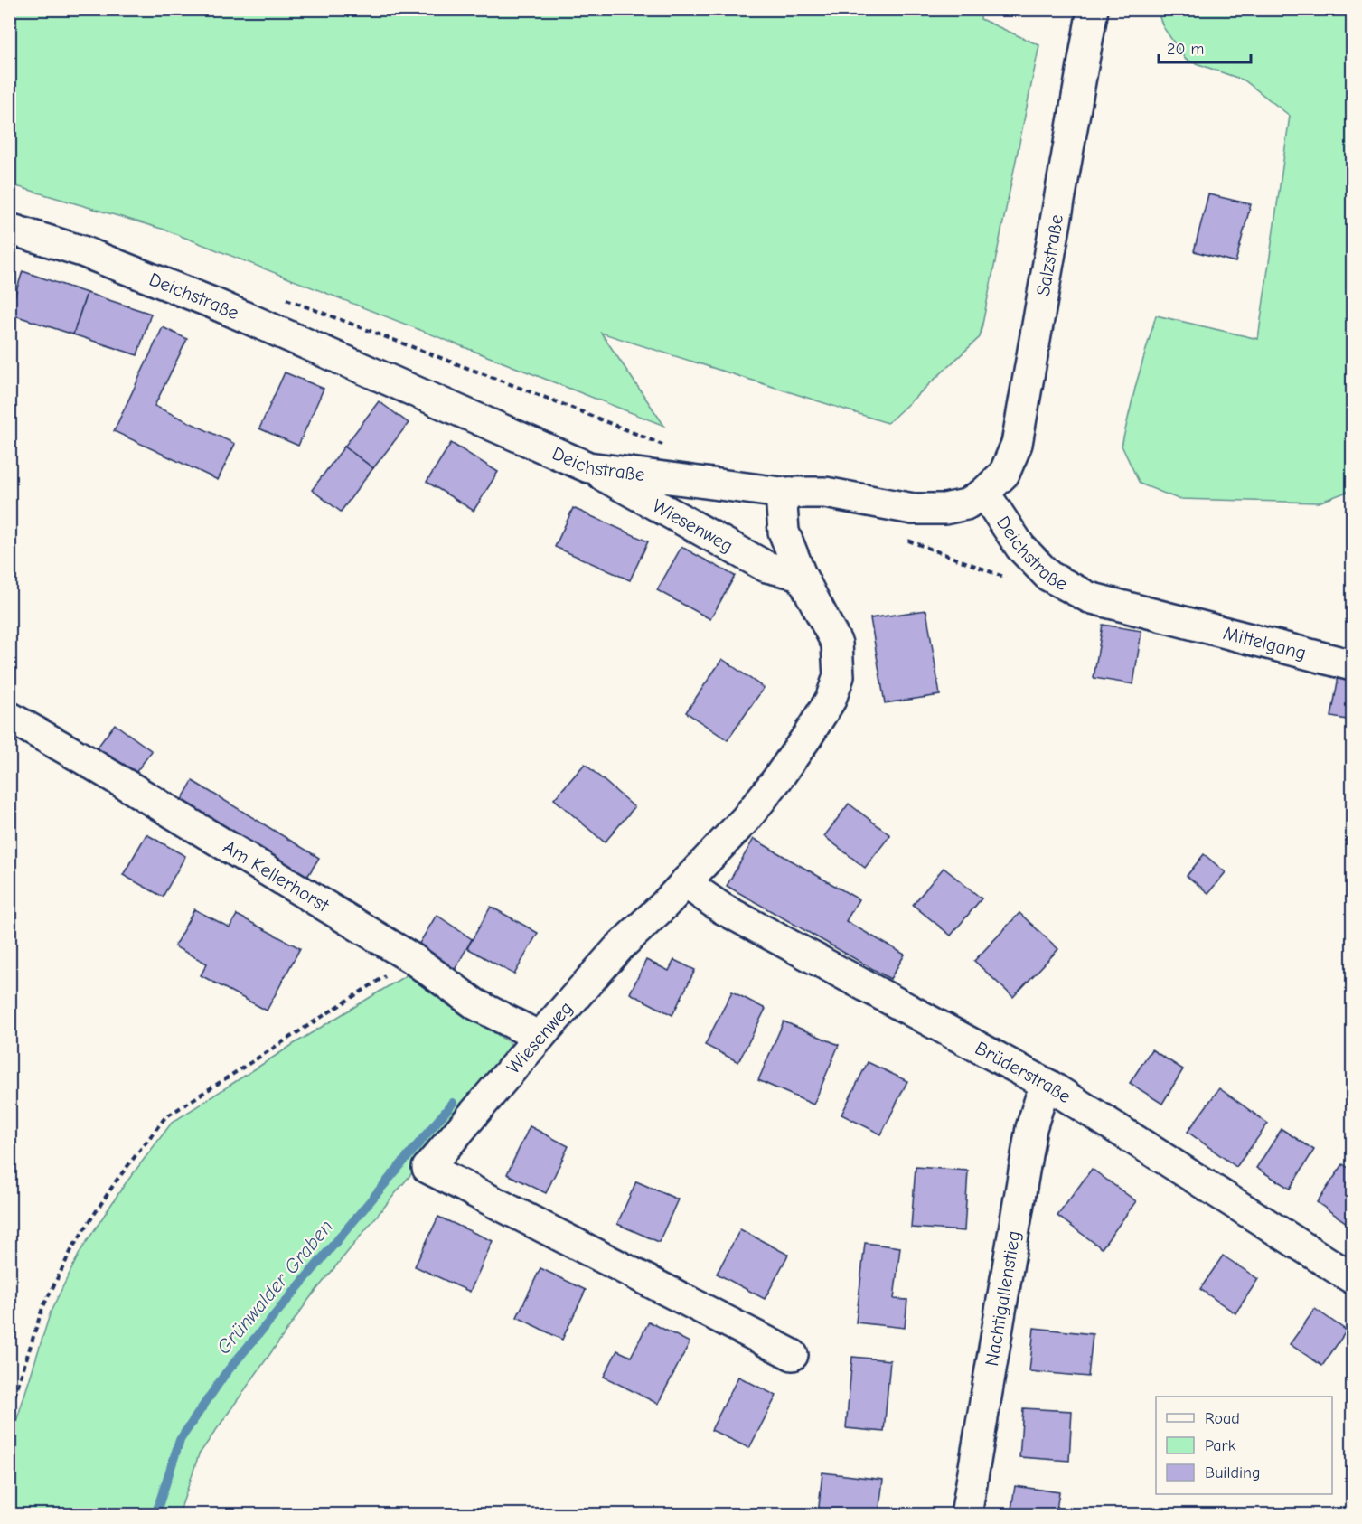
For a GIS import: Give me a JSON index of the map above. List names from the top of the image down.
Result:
{
  "streets": {
    "street": [
      "Salzstraße",
      "Deichstraße",
      "Wiesenweg",
      "Mittelgang",
      "Am Kellerhorst",
      "Brüderstraße",
      "Nachtigallenstieg"
    ]
  },
  "crossings": [
    ["Salzstraße", "Deichstraße"],
    ["Deichstraße", "Wiesenweg"],
    ["Deichstraße", "Mittelgang"],
    ["Wiesenweg", "Am Kellerhorst"],
    ["Wiesenweg", "Brüderstraße"],
    ["Brüderstraße", "Nachtigallenstieg"]
  ],
  "water": ["Grünwalder Graben"],
  "legend": ["Road", "Park", "Building"],
  "scale_bar": "20 m"
}
